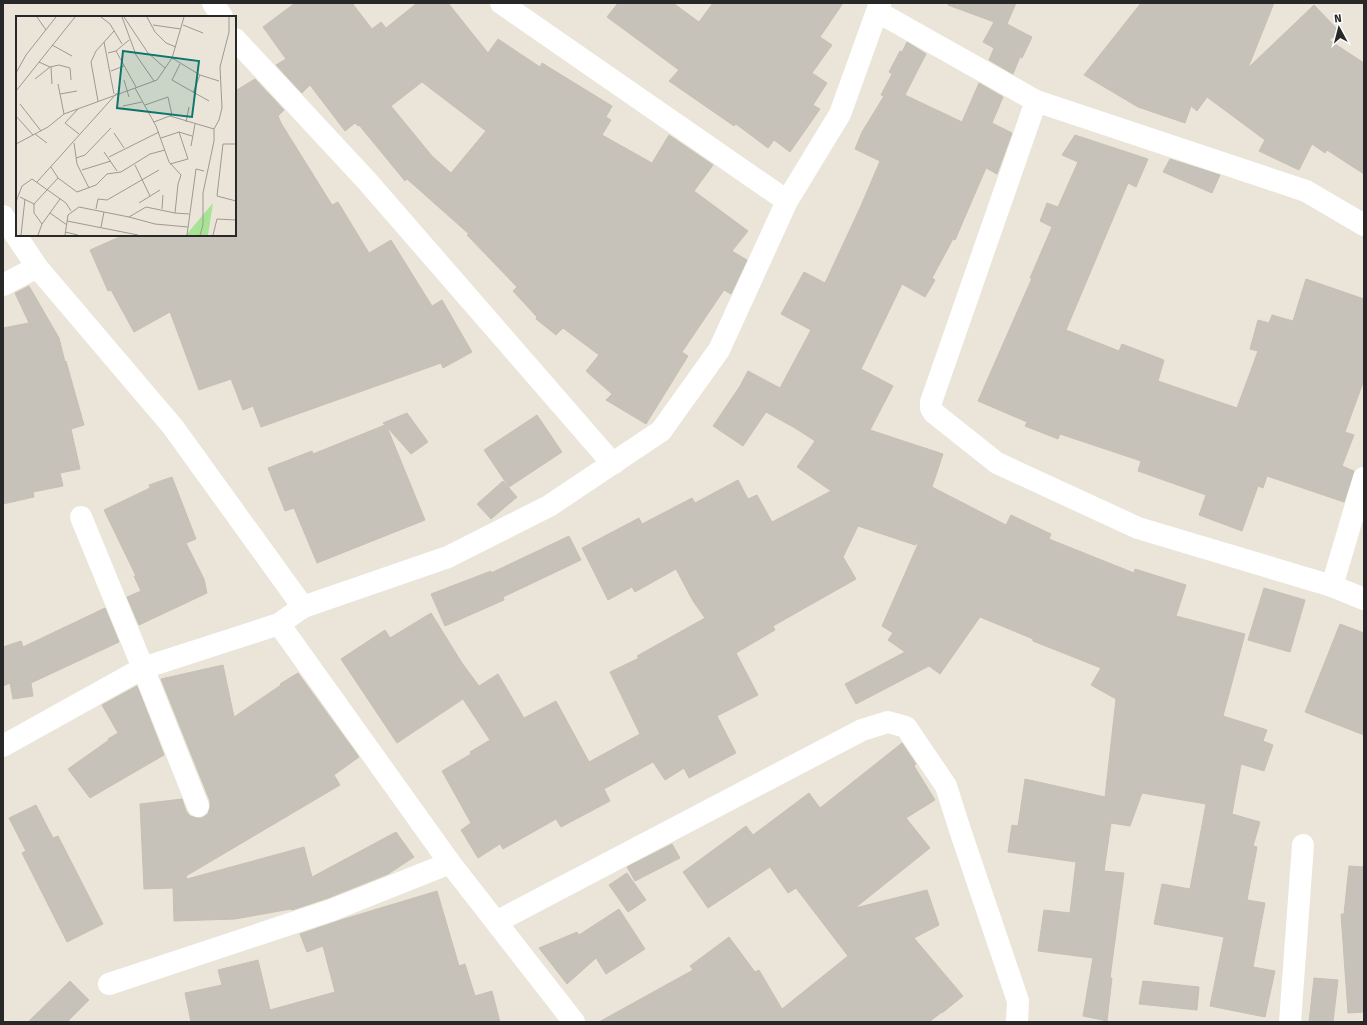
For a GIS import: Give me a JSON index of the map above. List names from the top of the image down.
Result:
{
  "north": "top"
}
